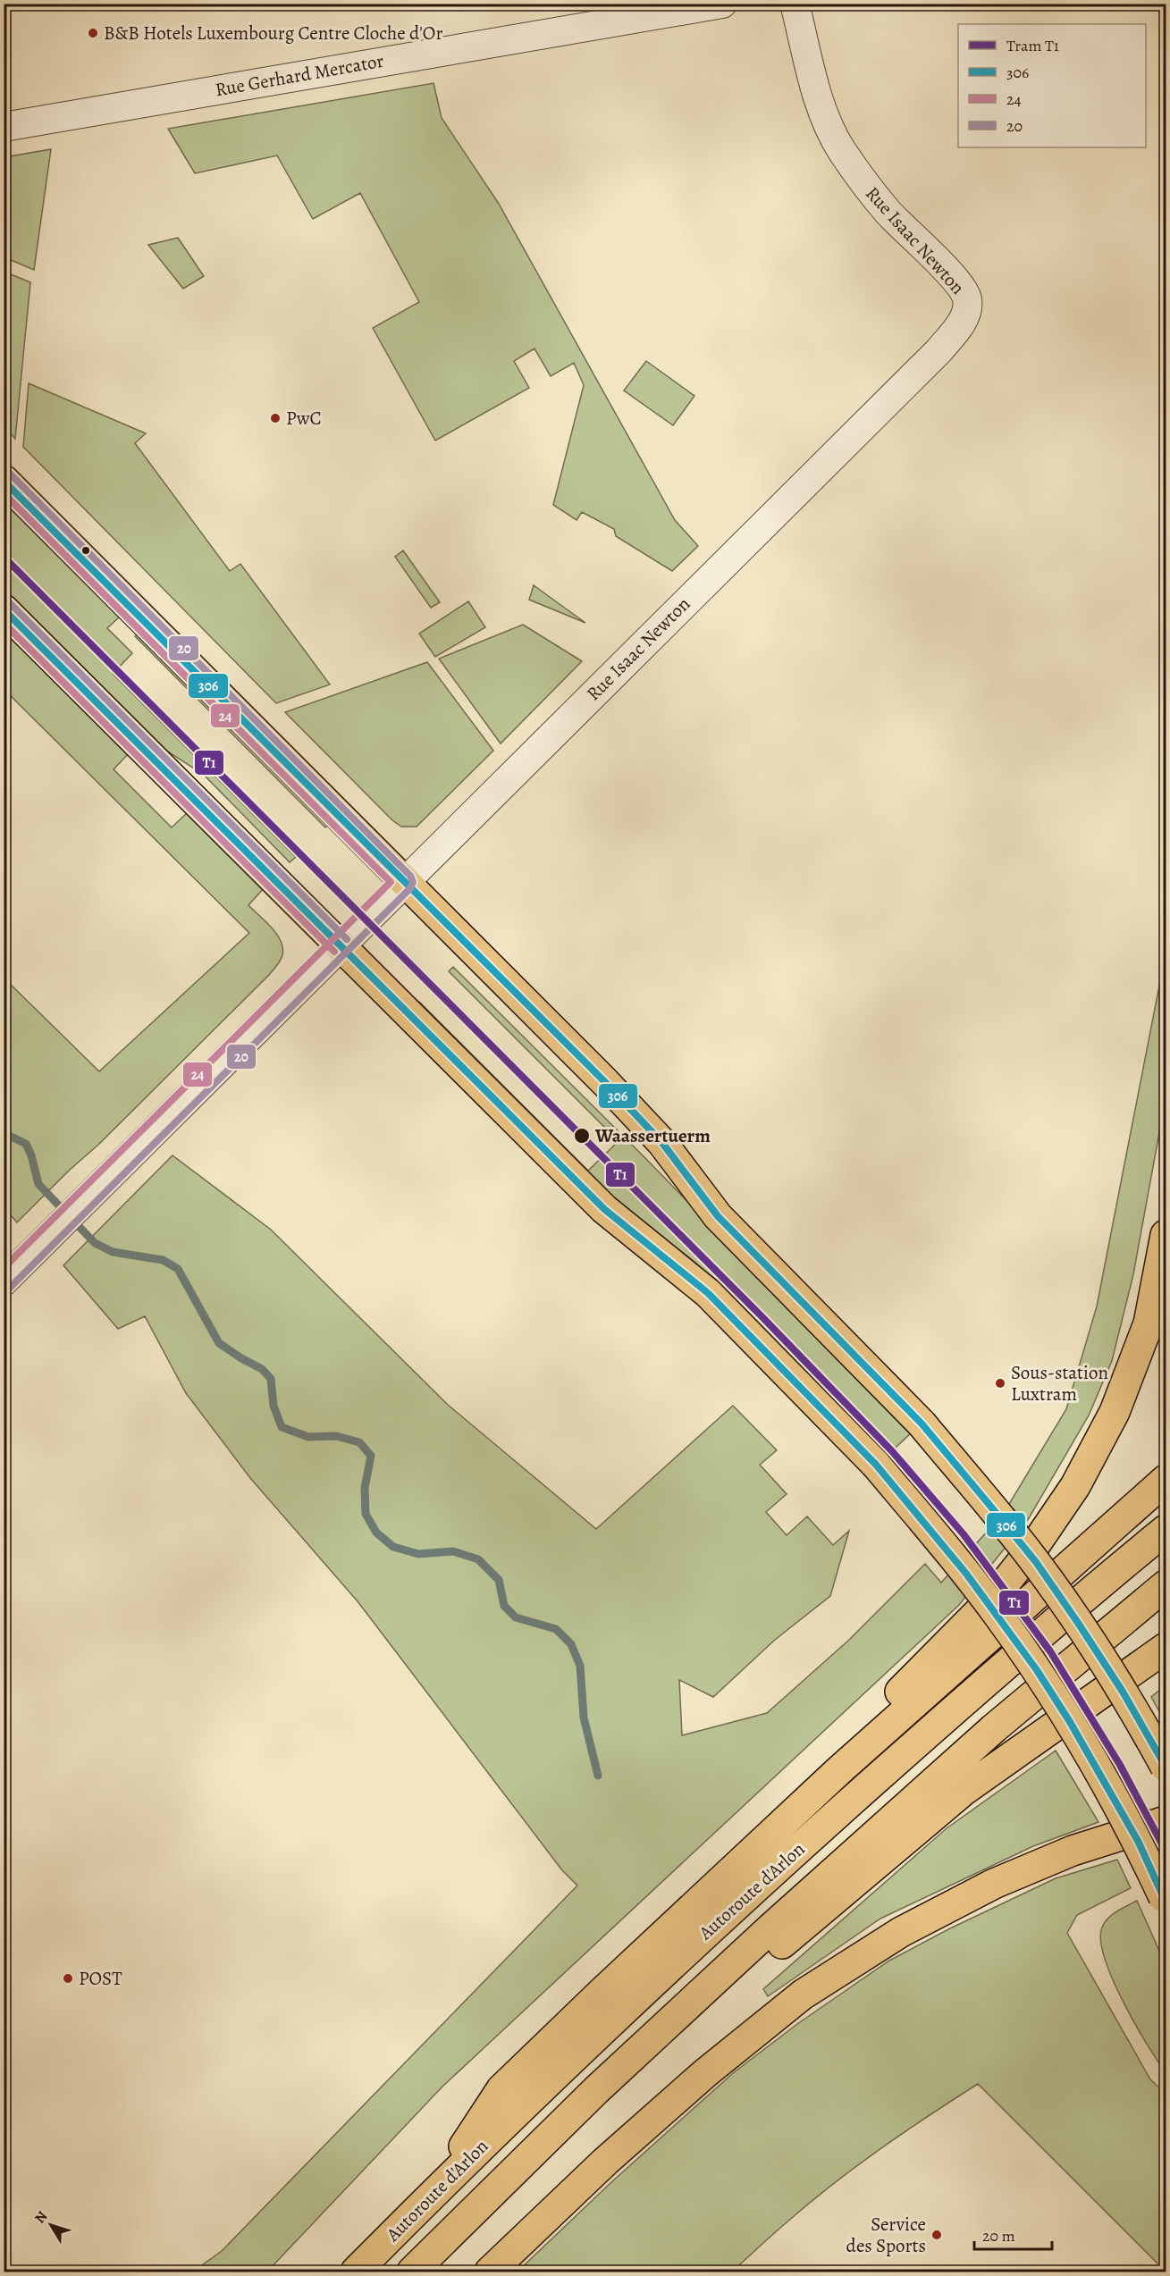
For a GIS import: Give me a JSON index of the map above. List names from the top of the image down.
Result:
{
  "streets": {
    "main road": ["Autoroute d'Arlon"],
    "street": ["Rue Gerhard Mercator", "Rue Isaac Newton"]
  },
  "places": [
    "B&B Hotels Luxembourg Centre Cloche d'Or",
    "PwC",
    "Waassertuerm",
    "Sous-station Luxtram",
    "POST",
    "Service des Sports"
  ],
  "lines": [
    "transit line 20",
    "transit line 306",
    "transit line 24",
    "tram line T1"
  ],
  "legend": [
    "Tram T1",
    "306",
    "24",
    "20"
  ],
  "scale_bar": "20 m",
  "north": "top left"
}
